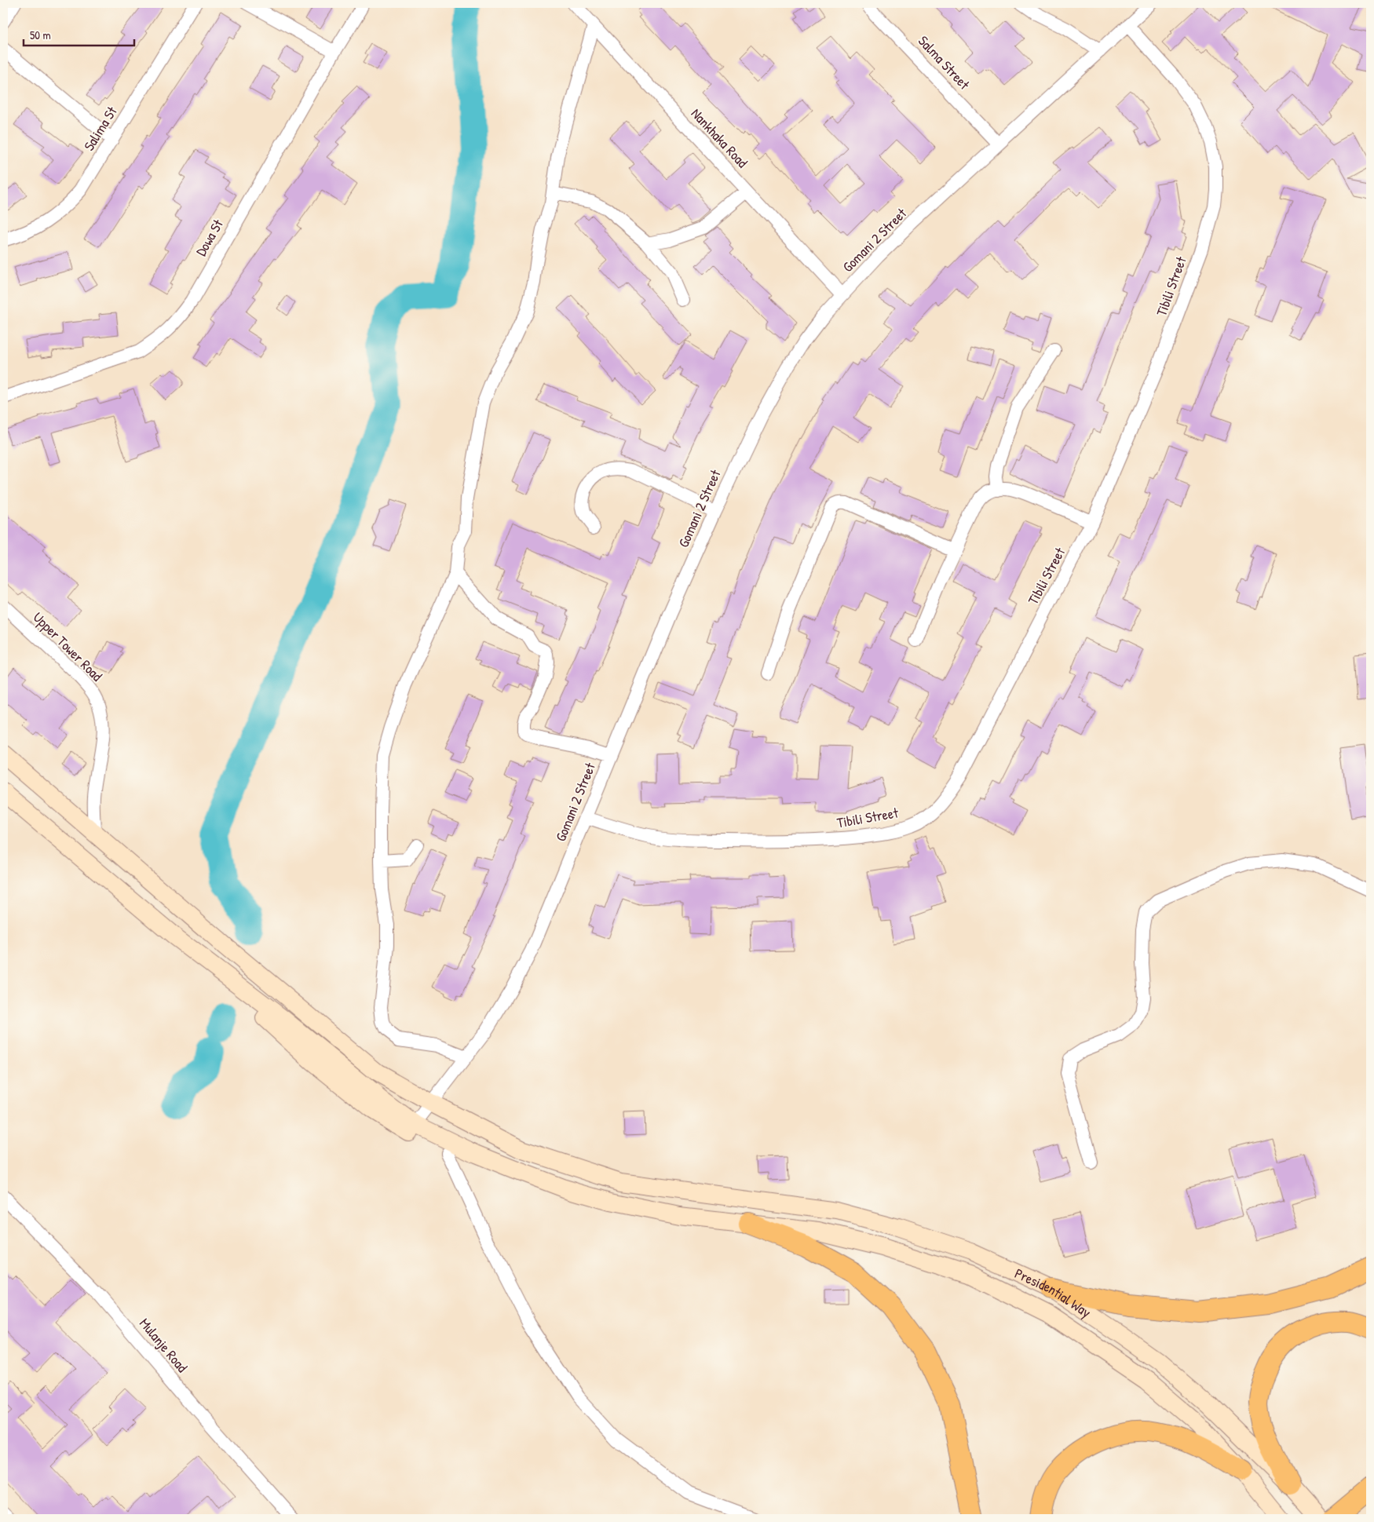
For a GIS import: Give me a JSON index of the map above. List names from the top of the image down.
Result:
{
  "streets": {
    "main road": ["Presidential Way"],
    "street": [
      "Salma Street",
      "Salima St",
      "Nankhaka Road",
      "Dowa St",
      "Gomani 2 Street",
      "Tibili Street",
      "Upper Tower Road",
      "Mulanje Road"
    ]
  },
  "crossings": [
    ["Salma Street", "Gomani 2 Street"],
    ["Nankhaka Road", "Gomani 2 Street"],
    ["Gomani 2 Street", "Tibili Street"],
    ["Gomani 2 Street", "Presidential Way"],
    ["Upper Tower Road", "Presidential Way"]
  ],
  "scale_bar": "50 m"
}
